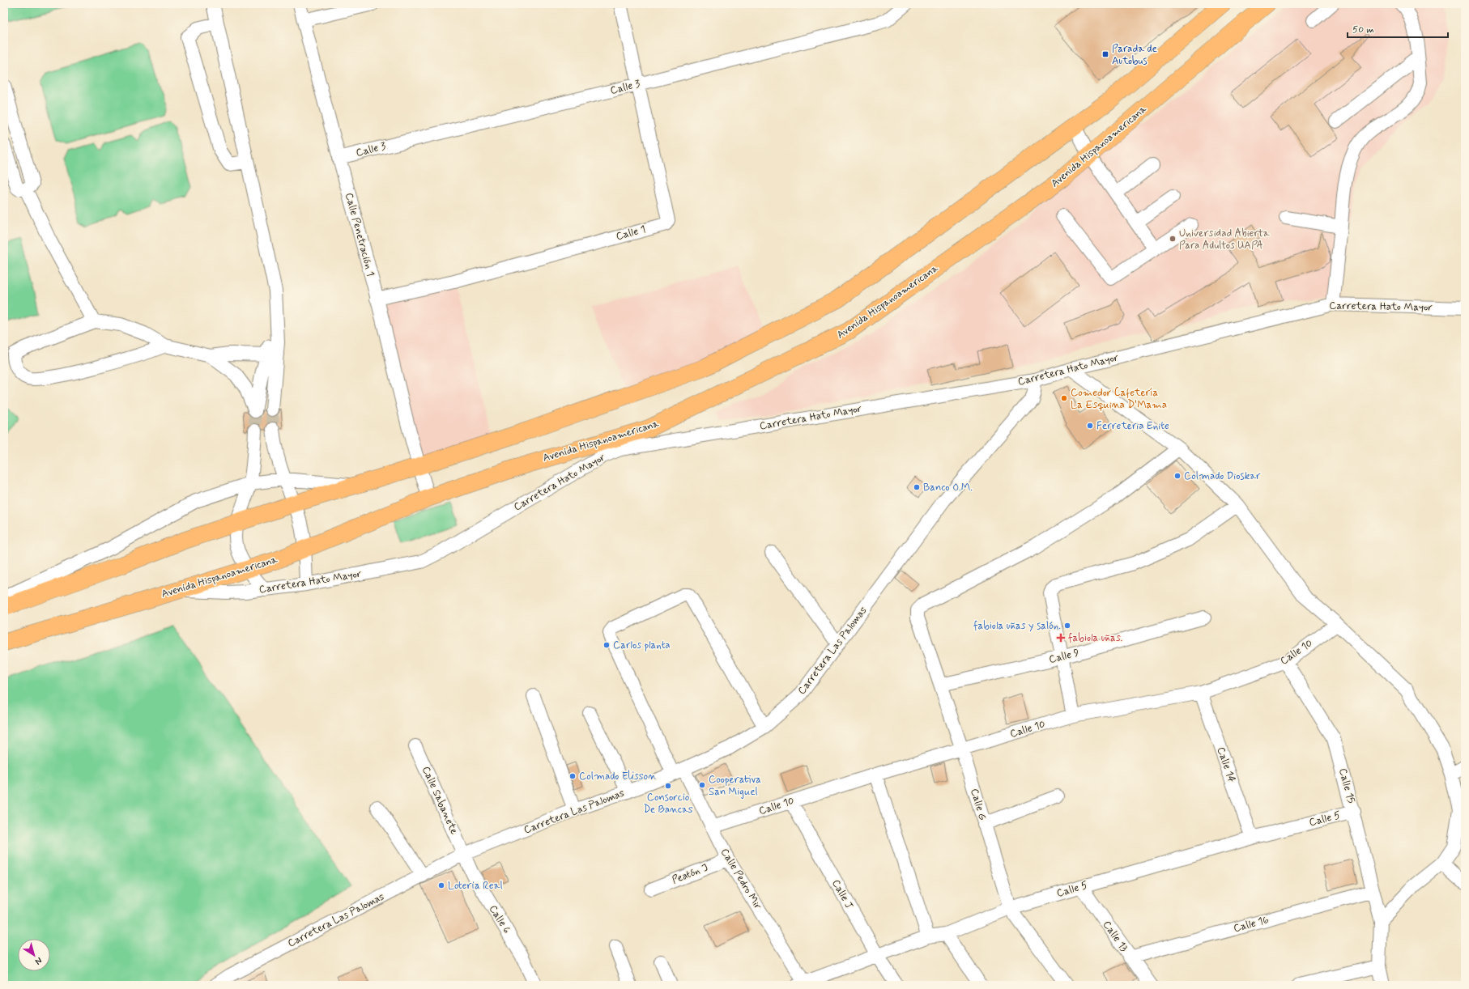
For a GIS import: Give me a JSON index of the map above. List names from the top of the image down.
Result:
{
  "streets": {
    "main road": ["Avenida Hispanoamericana"],
    "street": [
      "Calle 3",
      "Calle 1",
      "Calle Penetración 1",
      "Carretera Hato Mayor",
      "Carretera Las Palomas",
      "Calle 10",
      "Calle 9",
      "Calle 14",
      "Calle 15",
      "Calle Sabanete",
      "Calle G",
      "Calle 5",
      "Peatón J",
      "Calle Pedro Mir",
      "Calle J",
      "Calle 6",
      "Calle 16",
      "Calle 13"
    ]
  },
  "crossings": [
    ["Calle 3", "Calle 1"],
    ["Calle 3", "Calle Penetración 1"],
    ["Avenida Hispanoamericana", "Carretera Hato Mayor"],
    ["Calle 1", "Calle Penetración 1"],
    ["Carretera Hato Mayor", "Carretera Las Palomas"],
    ["Carretera Las Palomas", "Calle Sabanete"],
    ["Carretera Las Palomas", "Calle Pedro Mir"],
    ["Carretera Las Palomas", "Calle 6"],
    ["Calle 10", "Calle 14"],
    ["Calle 10", "Calle 15"],
    ["Calle 10", "Calle G"],
    ["Calle 10", "Calle Pedro Mir"],
    ["Calle 10", "Calle J"],
    ["Calle 9", "Calle G"],
    ["Calle 14", "Calle 5"],
    ["Calle 15", "Calle 5"],
    ["Calle 15", "Calle 16"],
    ["Calle Sabanete", "Calle 6"],
    ["Calle G", "Calle 5"],
    ["Calle 5", "Calle Pedro Mir"],
    ["Calle 5", "Calle J"],
    ["Calle 5", "Calle 13"],
    ["Peatón J", "Calle Pedro Mir"],
    ["Calle 16", "Calle 13"]
  ],
  "places": {
    "transit": ["Parada de Autobus"],
    "other": [
      "Universidad Abierta Para Adultos UAPA",
      "Comedor Cafetería La Esquina D'Mama",
      "Ferreteria Enite",
      "Colmado Dioskar",
      "Banco O.M.",
      "fabiola uñas y salón.",
      "Carlos planta",
      "Colmado Elisson",
      "Cooperativa San Miguel",
      "Consorcio De Bancas",
      "Loteria Real"
    ],
    "health": ["fabiola uñas."]
  },
  "scale_bar": "50 m",
  "north": "bottom right"
}
